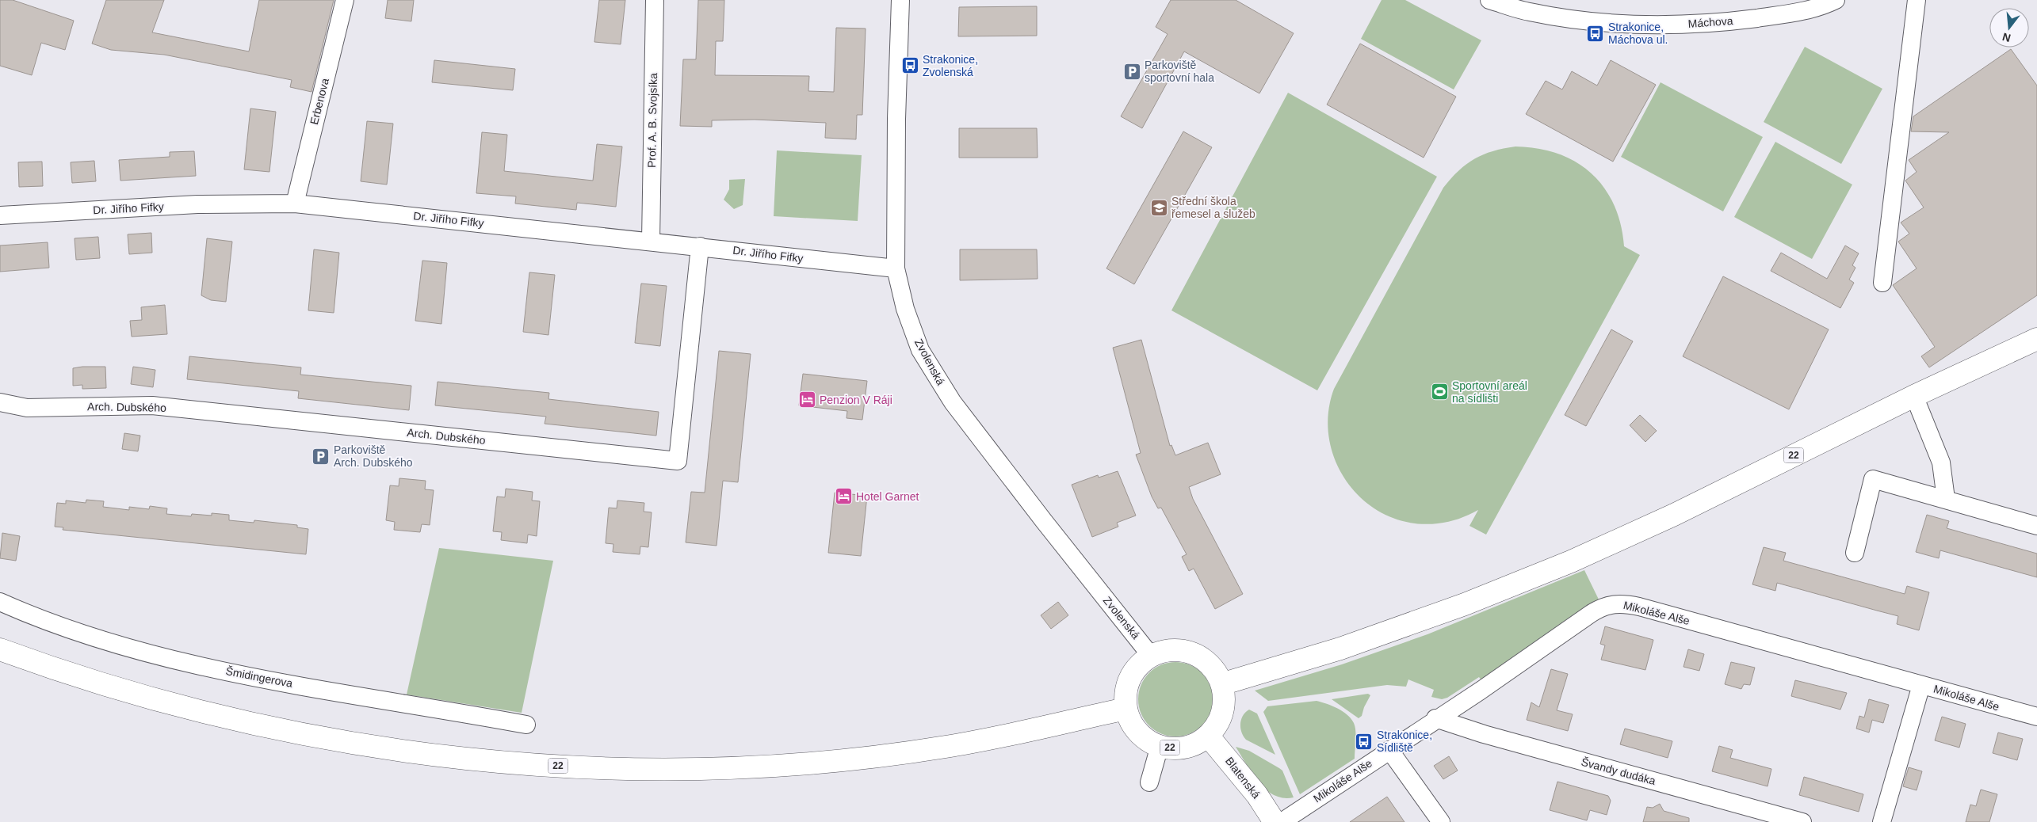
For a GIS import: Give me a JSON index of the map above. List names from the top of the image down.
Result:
{
  "streets": {
    "main road": ["22", "Blatenská"],
    "street": [
      "Máchova",
      "Erbenova",
      "Prof. A. B. Svojsíka",
      "Dr. Jiřího Fifky",
      "Zvolenská",
      "Arch. Dubského",
      "Mikoláše Alše",
      "Šmidingerova",
      "Švandy dudáka"
    ]
  },
  "crossings": [
    ["Erbenova", "Dr. Jiřího Fifky"],
    ["Prof. A. B. Svojsíka", "Dr. Jiřího Fifky"],
    ["Dr. Jiřího Fifky", "Zvolenská"],
    ["Dr. Jiřího Fifky", "Arch. Dubského"],
    ["Zvolenská", "22"],
    ["Zvolenská", "Blatenská"],
    ["22", "Blatenská"],
    ["Mikoláše Alše", "Švandy dudáka"]
  ],
  "places": {
    "bus stop": ["Strakonice, Máchova ul.", "Strakonice, Zvolenská", "Strakonice, Sídliště"],
    "parking": ["Parkoviště sportovní hala", "Parkoviště Arch. Dubského"],
    "school or university": ["Střední škola řemesel a služeb"],
    "sports": ["Sportovní areál na sídlišti"],
    "hotel": ["Penzion V Ráji", "Hotel Garnet"]
  },
  "north": "bottom"
}
